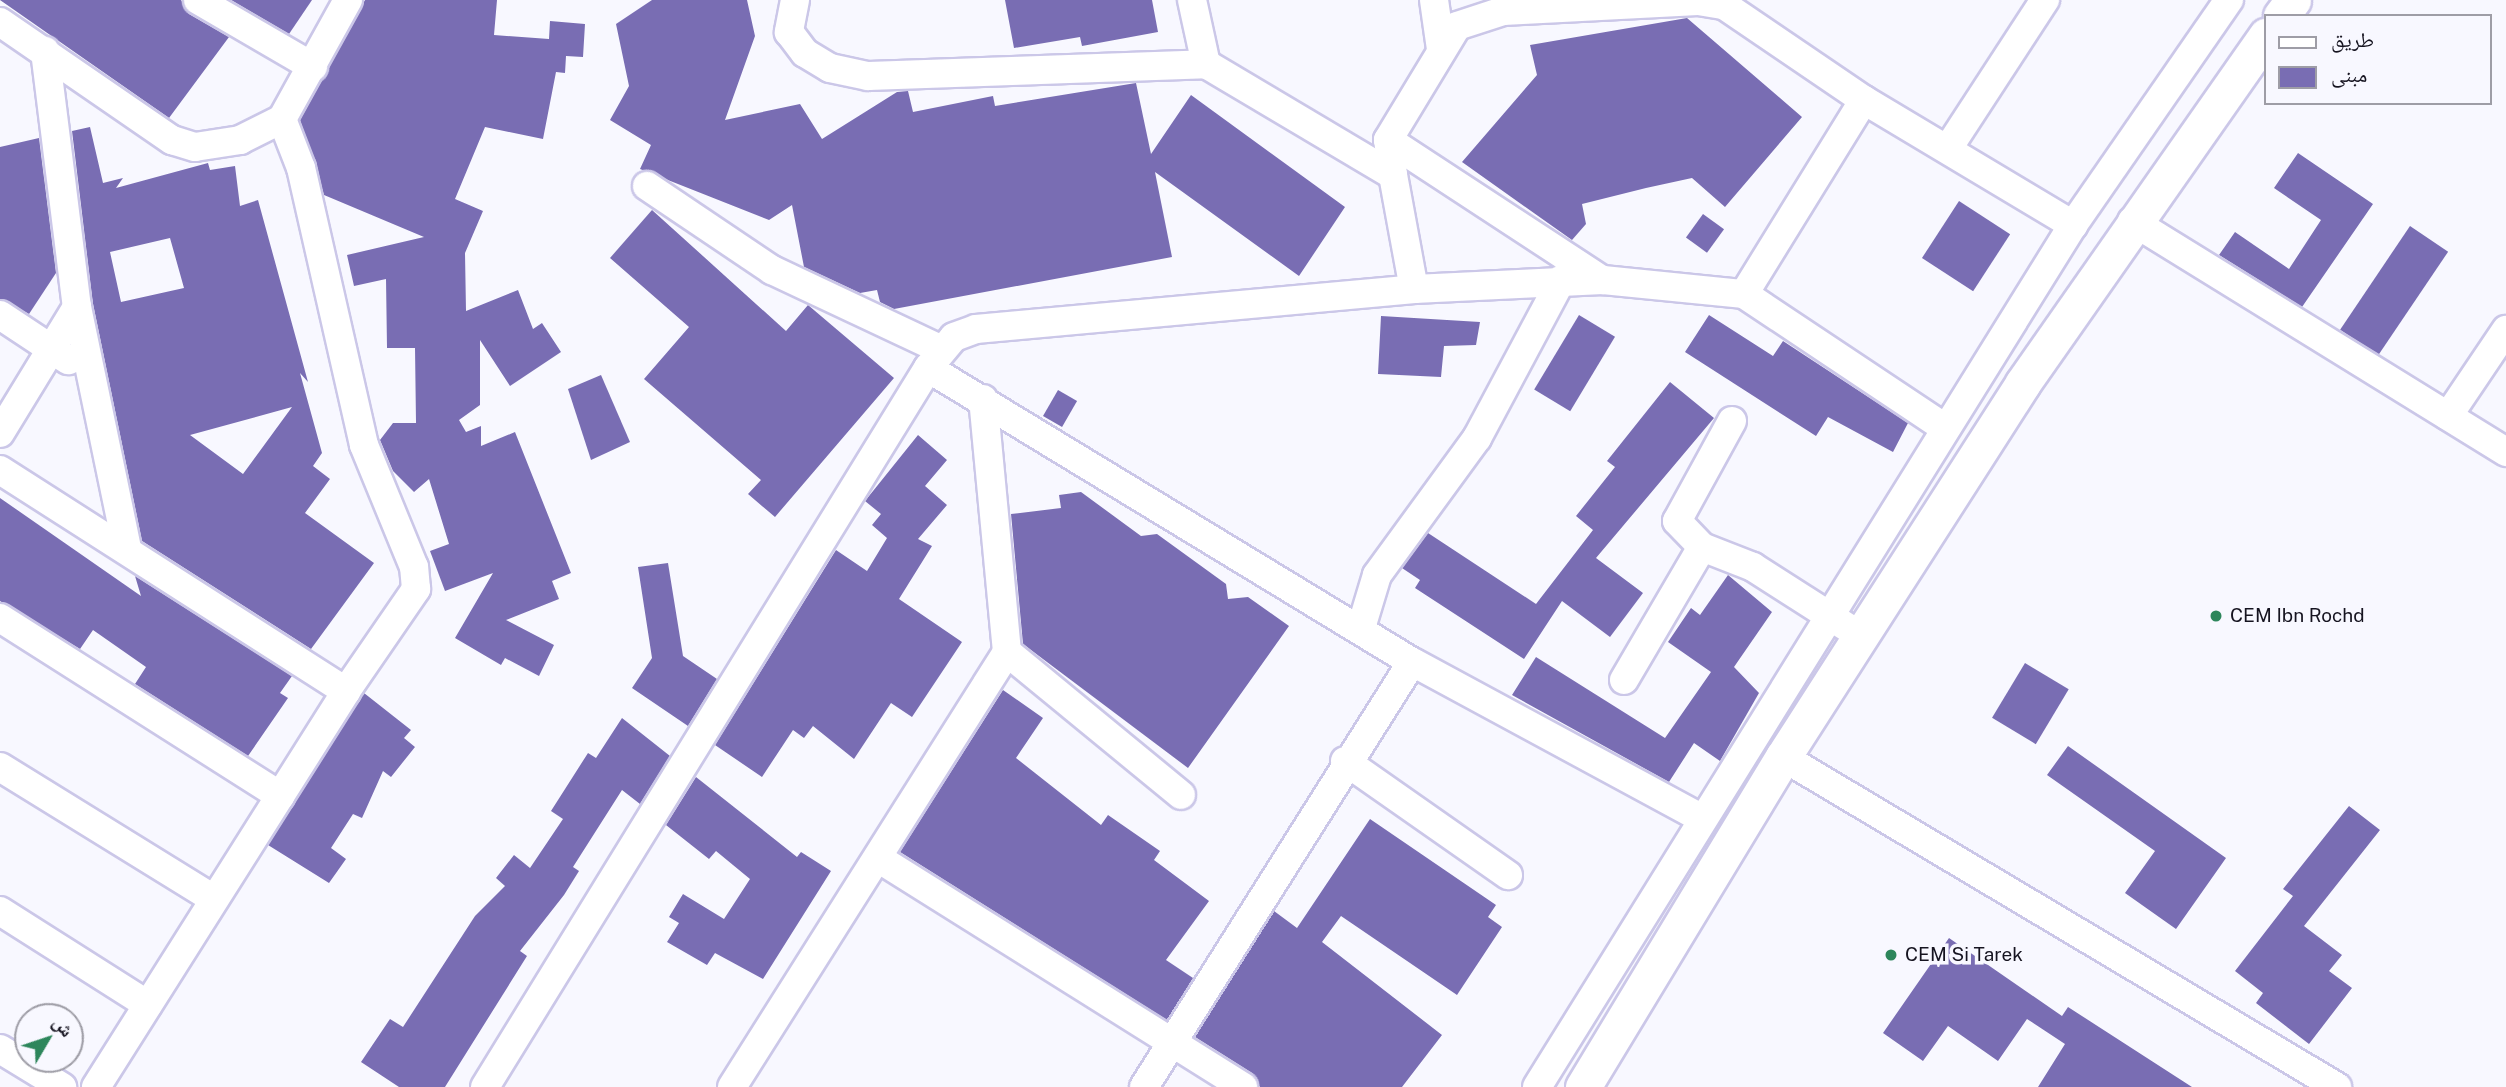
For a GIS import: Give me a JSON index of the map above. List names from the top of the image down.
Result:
{
  "places": ["CEM Ibn Rochd", "CEM Si Tarek"],
  "legend": ["طريق", "مبنى"],
  "north": "top right"
}
